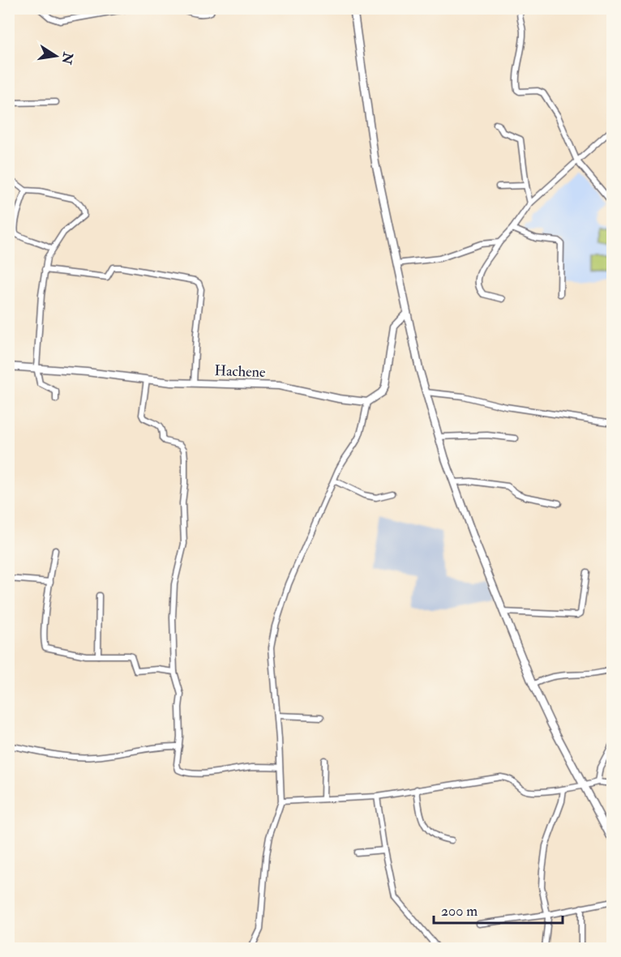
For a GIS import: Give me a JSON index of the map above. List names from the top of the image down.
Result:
{
  "streets": {
    "main road": ["Hachene"]
  },
  "scale_bar": "200 m",
  "north": "right"
}
